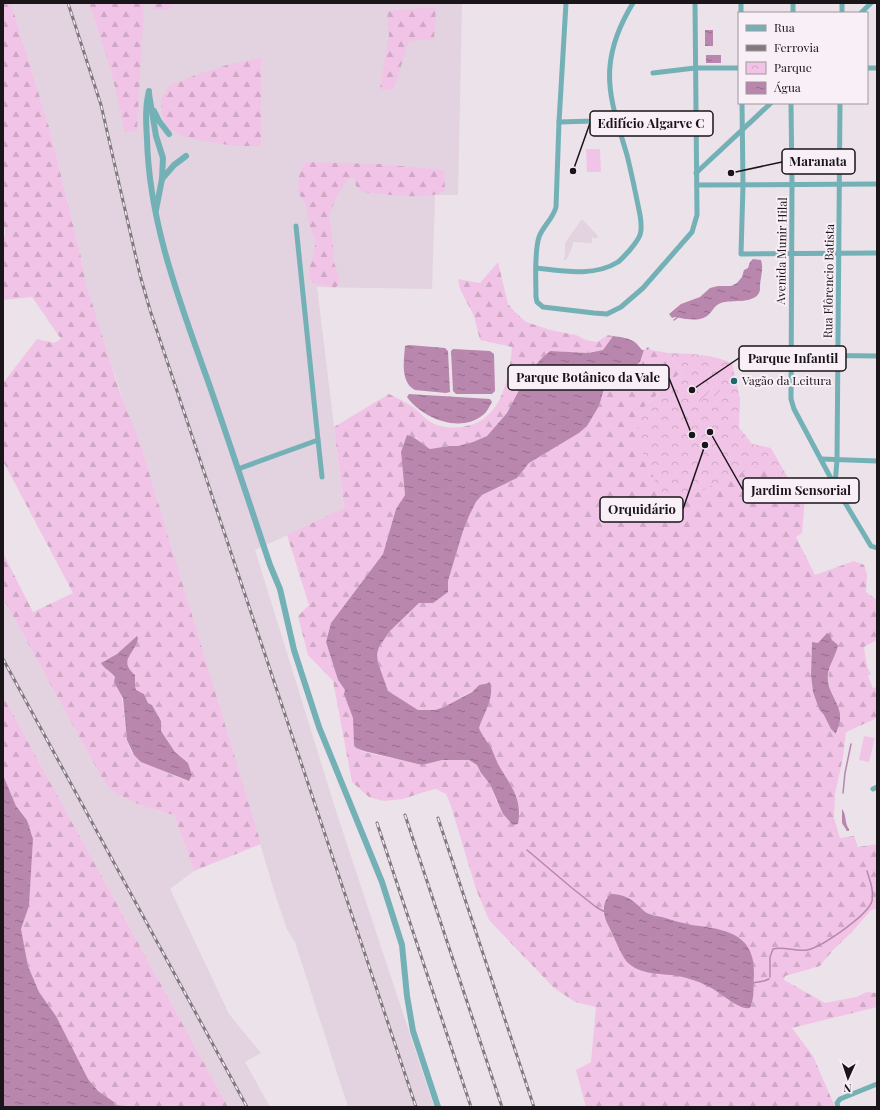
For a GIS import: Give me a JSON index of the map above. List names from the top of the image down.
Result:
{
  "streets": {
    "street": ["Avenida Munir Hilal", "Rua Flôrencio Batista"]
  },
  "places": [
    "Edifício Algarve C",
    "Maranata",
    "Vagão da Leitura",
    "Parque Infantil",
    "Jardim Sensorial",
    "Parque Botânico da Vale",
    "Orquidário"
  ],
  "legend": [
    "Rua",
    "Ferrovia",
    "Parque",
    "Água"
  ],
  "north": "bottom"
}
